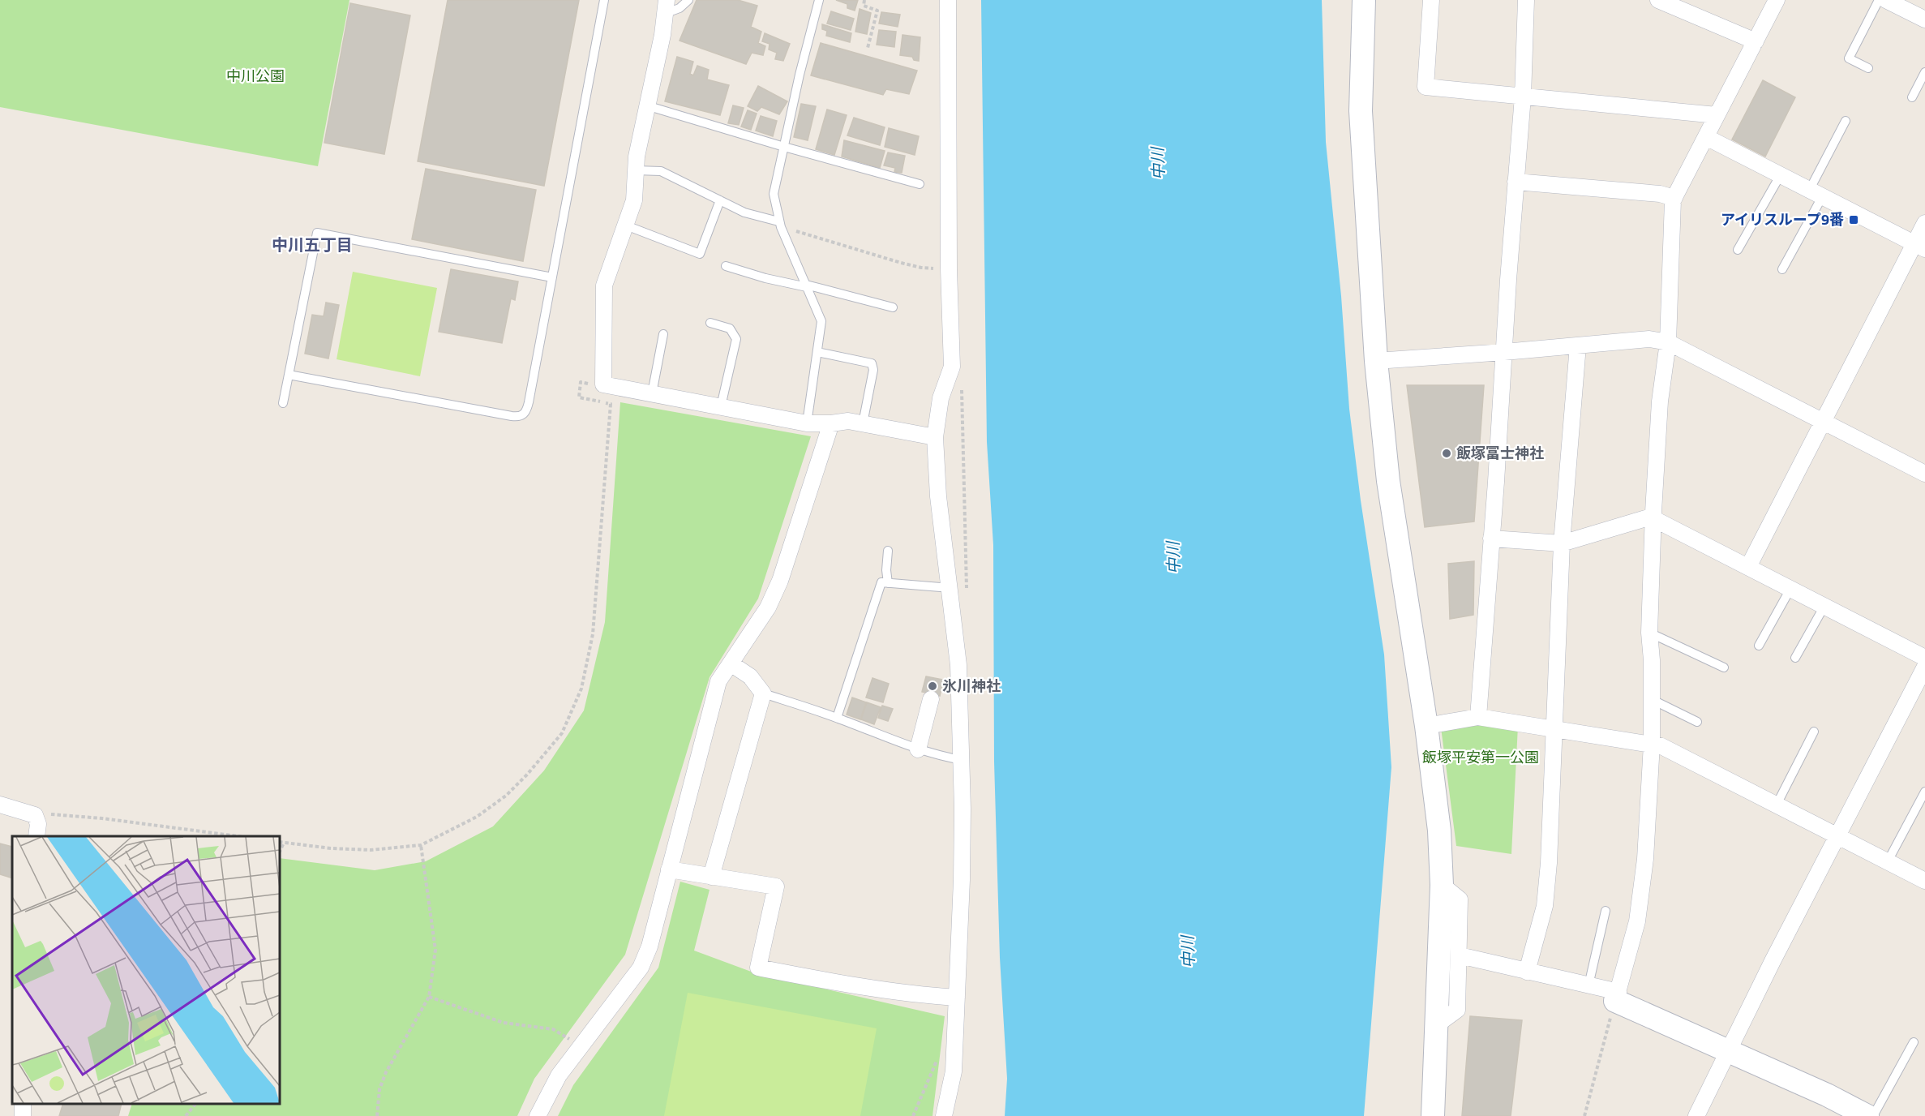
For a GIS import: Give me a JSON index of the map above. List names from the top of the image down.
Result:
{
  "districts": ["中川五丁目"],
  "water": ["中川"],
  "parks": ["中川公園", "飯塚平安第一公園"],
  "places": {
    "transit": ["アイリスループ9番"],
    "other": ["飯塚冨士神社", "氷川神社"]
  }
}
